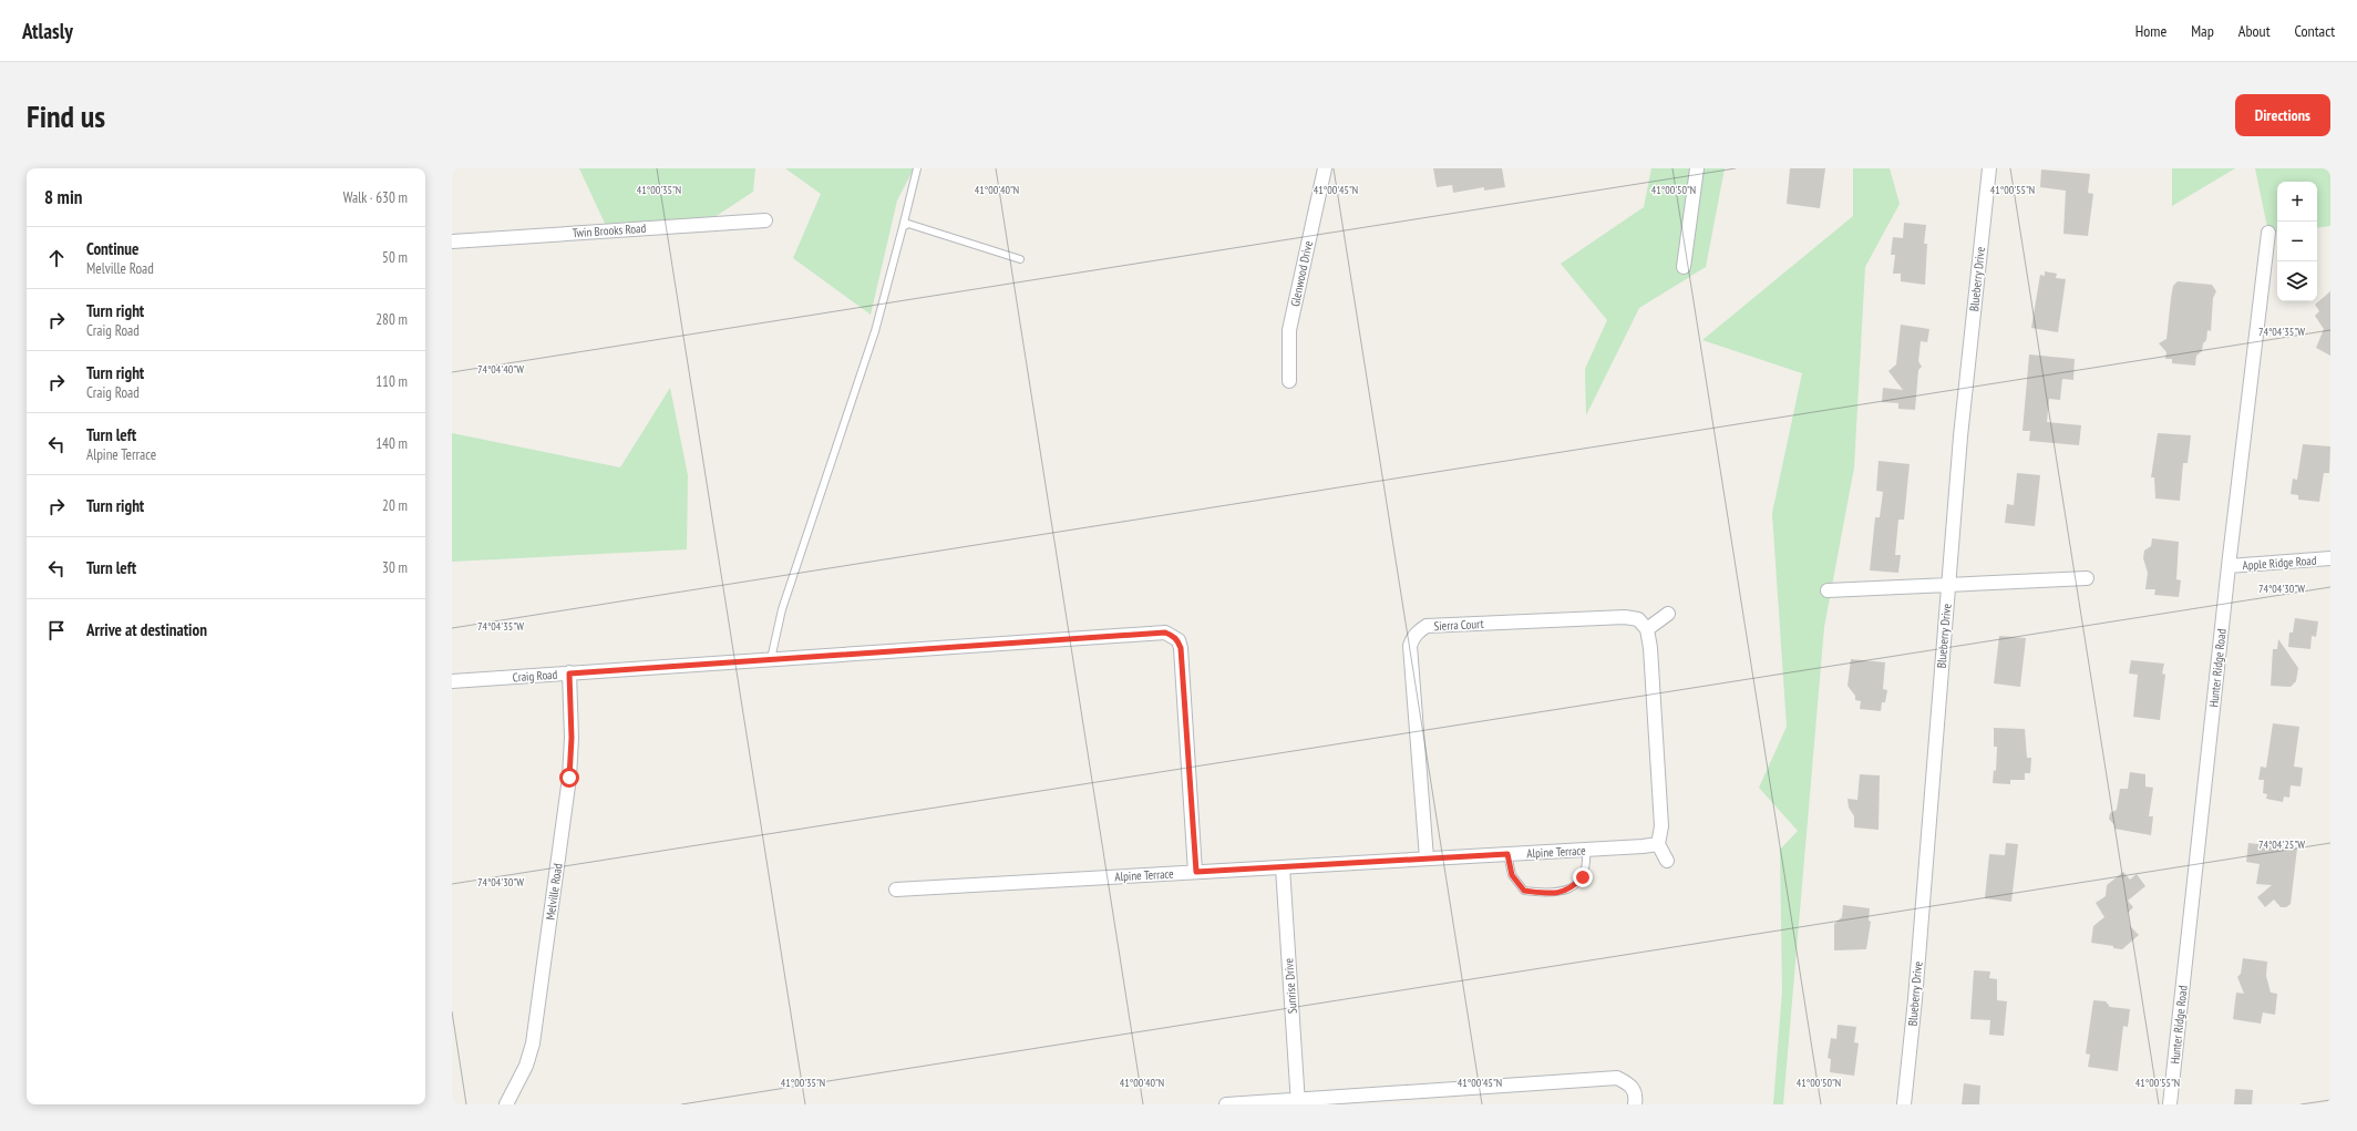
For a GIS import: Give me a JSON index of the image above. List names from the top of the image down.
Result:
{
  "streets": {
    "street": [
      "Twin Brooks Road",
      "Glenwood Drive",
      "Blueberry Drive",
      "Apple Ridge Road",
      "Sierra Court",
      "Hunter Ridge Road",
      "Craig Road",
      "Alpine Terrace",
      "Melville Road",
      "Sunrise Drive"
    ]
  },
  "crossings": [
    ["Apple Ridge Road", "Hunter Ridge Road"],
    ["Sierra Court", "Alpine Terrace"],
    ["Craig Road", "Alpine Terrace"],
    ["Craig Road", "Melville Road"],
    ["Alpine Terrace", "Sunrise Drive"]
  ],
  "page": {
    "header": "Atlasly",
    "nav": [
      "Home",
      "Map",
      "About",
      "Contact"
    ],
    "buttons": "Directions",
    "title": "Find us",
    "heading": ["8 min", "Walk · 630 m"],
    "map_buttons": ["+", "−"],
    "list": [
      ["Continue", "Melville Road", "50 m"],
      ["Turn right", "Craig Road", "280 m"],
      ["Turn right", "Craig Road", "110 m"],
      ["Turn left", "Alpine Terrace", "140 m"],
      ["Turn right", "20 m"],
      ["Turn left", "30 m"],
      "Arrive at destination"
    ]
  },
  "coordinates": [
    "41°00'35\"N",
    "41°00'40\"N",
    "41°00'45\"N",
    "41°00'50\"N",
    "41°00'55\"N",
    "74°04'35\"W",
    "74°04'40\"W",
    "74°04'30\"W",
    "74°04'25\"W"
  ]
}
